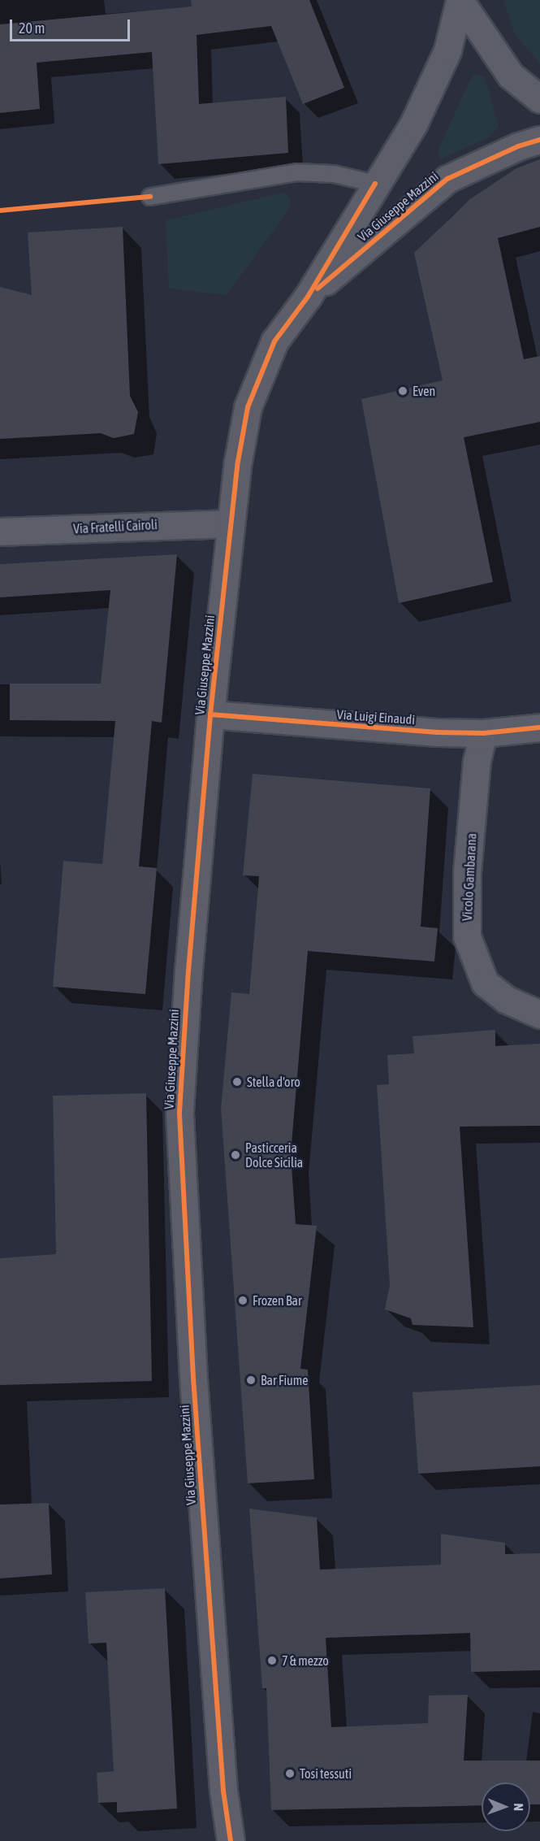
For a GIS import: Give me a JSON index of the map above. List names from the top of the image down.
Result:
{
  "streets": {
    "street": [
      "Via Giuseppe Mazzini",
      "Via Fratelli Cairoli",
      "Via Luigi Einaudi",
      "Vicolo Gambarana"
    ]
  },
  "crossings": [
    ["Via Giuseppe Mazzini", "Via Fratelli Cairoli"],
    ["Via Giuseppe Mazzini", "Via Luigi Einaudi"],
    ["Via Luigi Einaudi", "Vicolo Gambarana"]
  ],
  "places": [
    "Even",
    "Stella d'oro",
    "Pasticceria Dolce Sicilia",
    "Frozen Bar",
    "Bar Fiume",
    "7 & mezzo",
    "Tosi tessuti"
  ],
  "scale_bar": "20 m",
  "north": "right"
}
